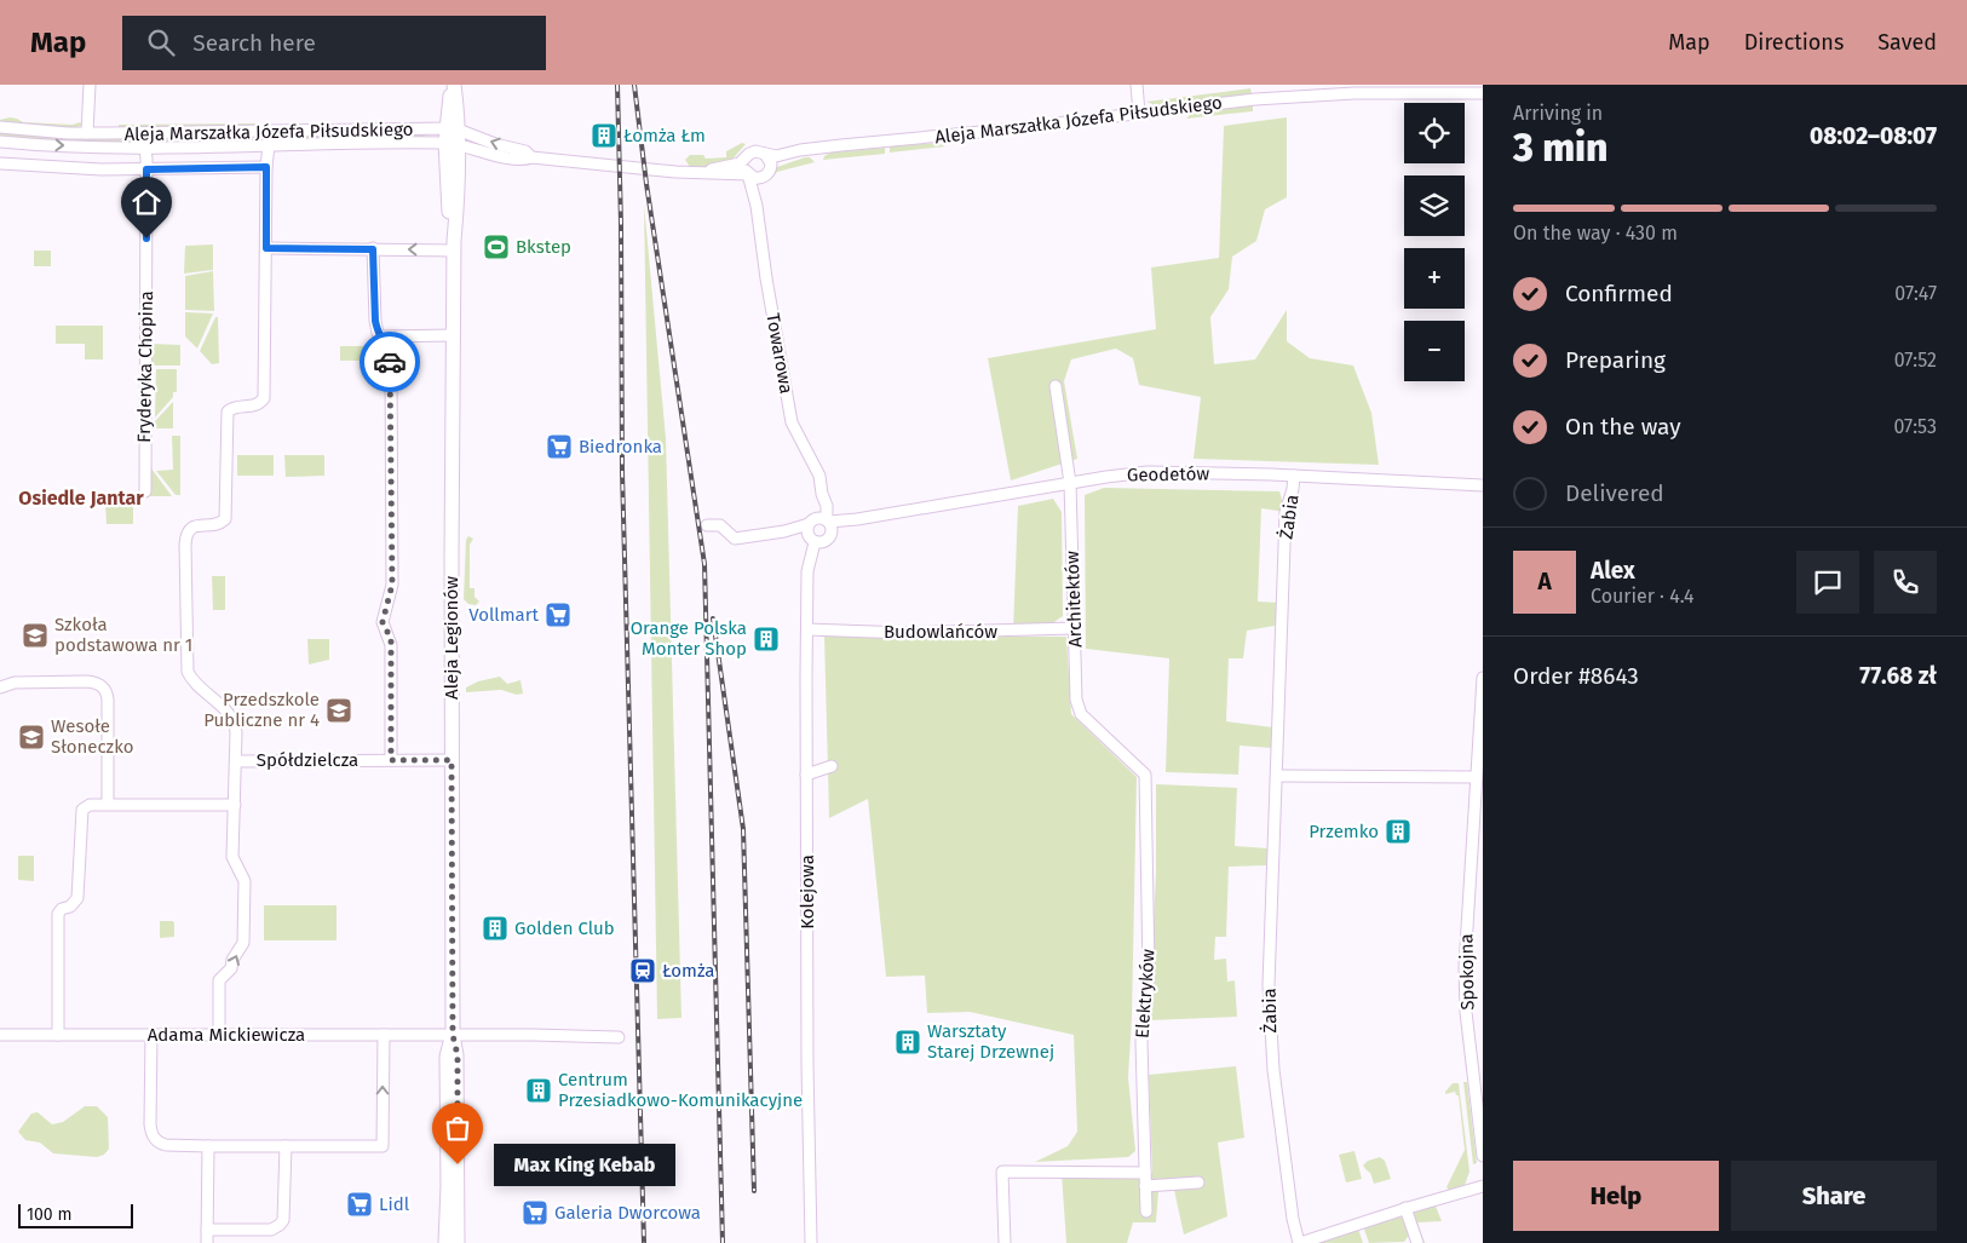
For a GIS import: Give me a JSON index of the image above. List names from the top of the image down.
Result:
{
  "streets": {
    "main road": ["Aleja Legionów"],
    "street": [
      "Aleja Marszałka Józefa Piłsudskiego",
      "Towarowa",
      "Fryderyka Chopina",
      "Geodetów",
      "Żabia",
      "Architektów",
      "Budowlańców",
      "Spółdzielcza",
      "Kolejowa",
      "Spokojna",
      "Elektryków",
      "Adama Mickiewicza"
    ]
  },
  "crossings": [
    ["Aleja Marszałka Józefa Piłsudskiego", "Towarowa"],
    ["Aleja Marszałka Józefa Piłsudskiego", "Fryderyka Chopina"],
    ["Aleja Marszałka Józefa Piłsudskiego", "Aleja Legionów"],
    ["Towarowa", "Geodetów"],
    ["Towarowa", "Kolejowa"],
    ["Geodetów", "Żabia"],
    ["Geodetów", "Architektów"],
    ["Geodetów", "Kolejowa"],
    ["Architektów", "Budowlańców"],
    ["Architektów", "Elektryków"],
    ["Budowlańców", "Kolejowa"],
    ["Aleja Legionów", "Spółdzielcza"],
    ["Aleja Legionów", "Adama Mickiewicza"]
  ],
  "districts": ["Osiedle Jantar"],
  "places": {
    "building": [
      "Łomża Łm",
      "Orange Polska Monter Shop",
      "Przemko",
      "Golden Club",
      "Warsztaty Starej Drzewnej",
      "Centrum Przesiadkowo-Komunikacyjne"
    ],
    "sports": ["Bkstep"],
    "supermarket": [
      "Biedronka",
      "Vollmart",
      "Lidl",
      "Galeria Dworcowa"
    ],
    "school or university": ["Szkoła podstawowa nr 1", "Przedszkole Publiczne nr 4", "Wesołe Słoneczko"],
    "station": ["Łomża"],
    "other": ["Max King Kebab"]
  },
  "scale_bar": "100 m",
  "page": {
    "header": "Map",
    "search": "Search here",
    "nav": ["Map", "Directions", "Saved"],
    "heading": ["3 min", "Arriving in", "08:02–08:07"],
    "panel": [
      "Alex",
      "Courier · 4.4",
      "Order #8643",
      "77.68 zł"
    ],
    "map_buttons": ["+", "−"],
    "bar": "On the way · 430 m",
    "list": [
      ["Confirmed", "07:47"],
      ["Preparing", "07:52"],
      ["On the way", "07:53"],
      "Delivered"
    ],
    "round": "A",
    "bubble": "Max King Kebab",
    "buttons": ["Help", "Share"],
    "scale": "100 m"
  }
}
